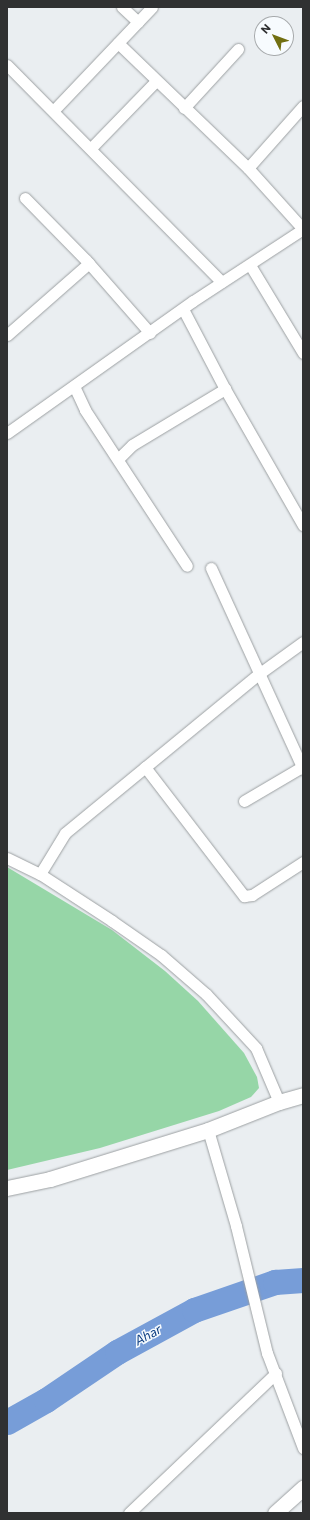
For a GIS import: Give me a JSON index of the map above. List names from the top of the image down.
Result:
{
  "water": ["Ahar"],
  "north": "top left"
}
